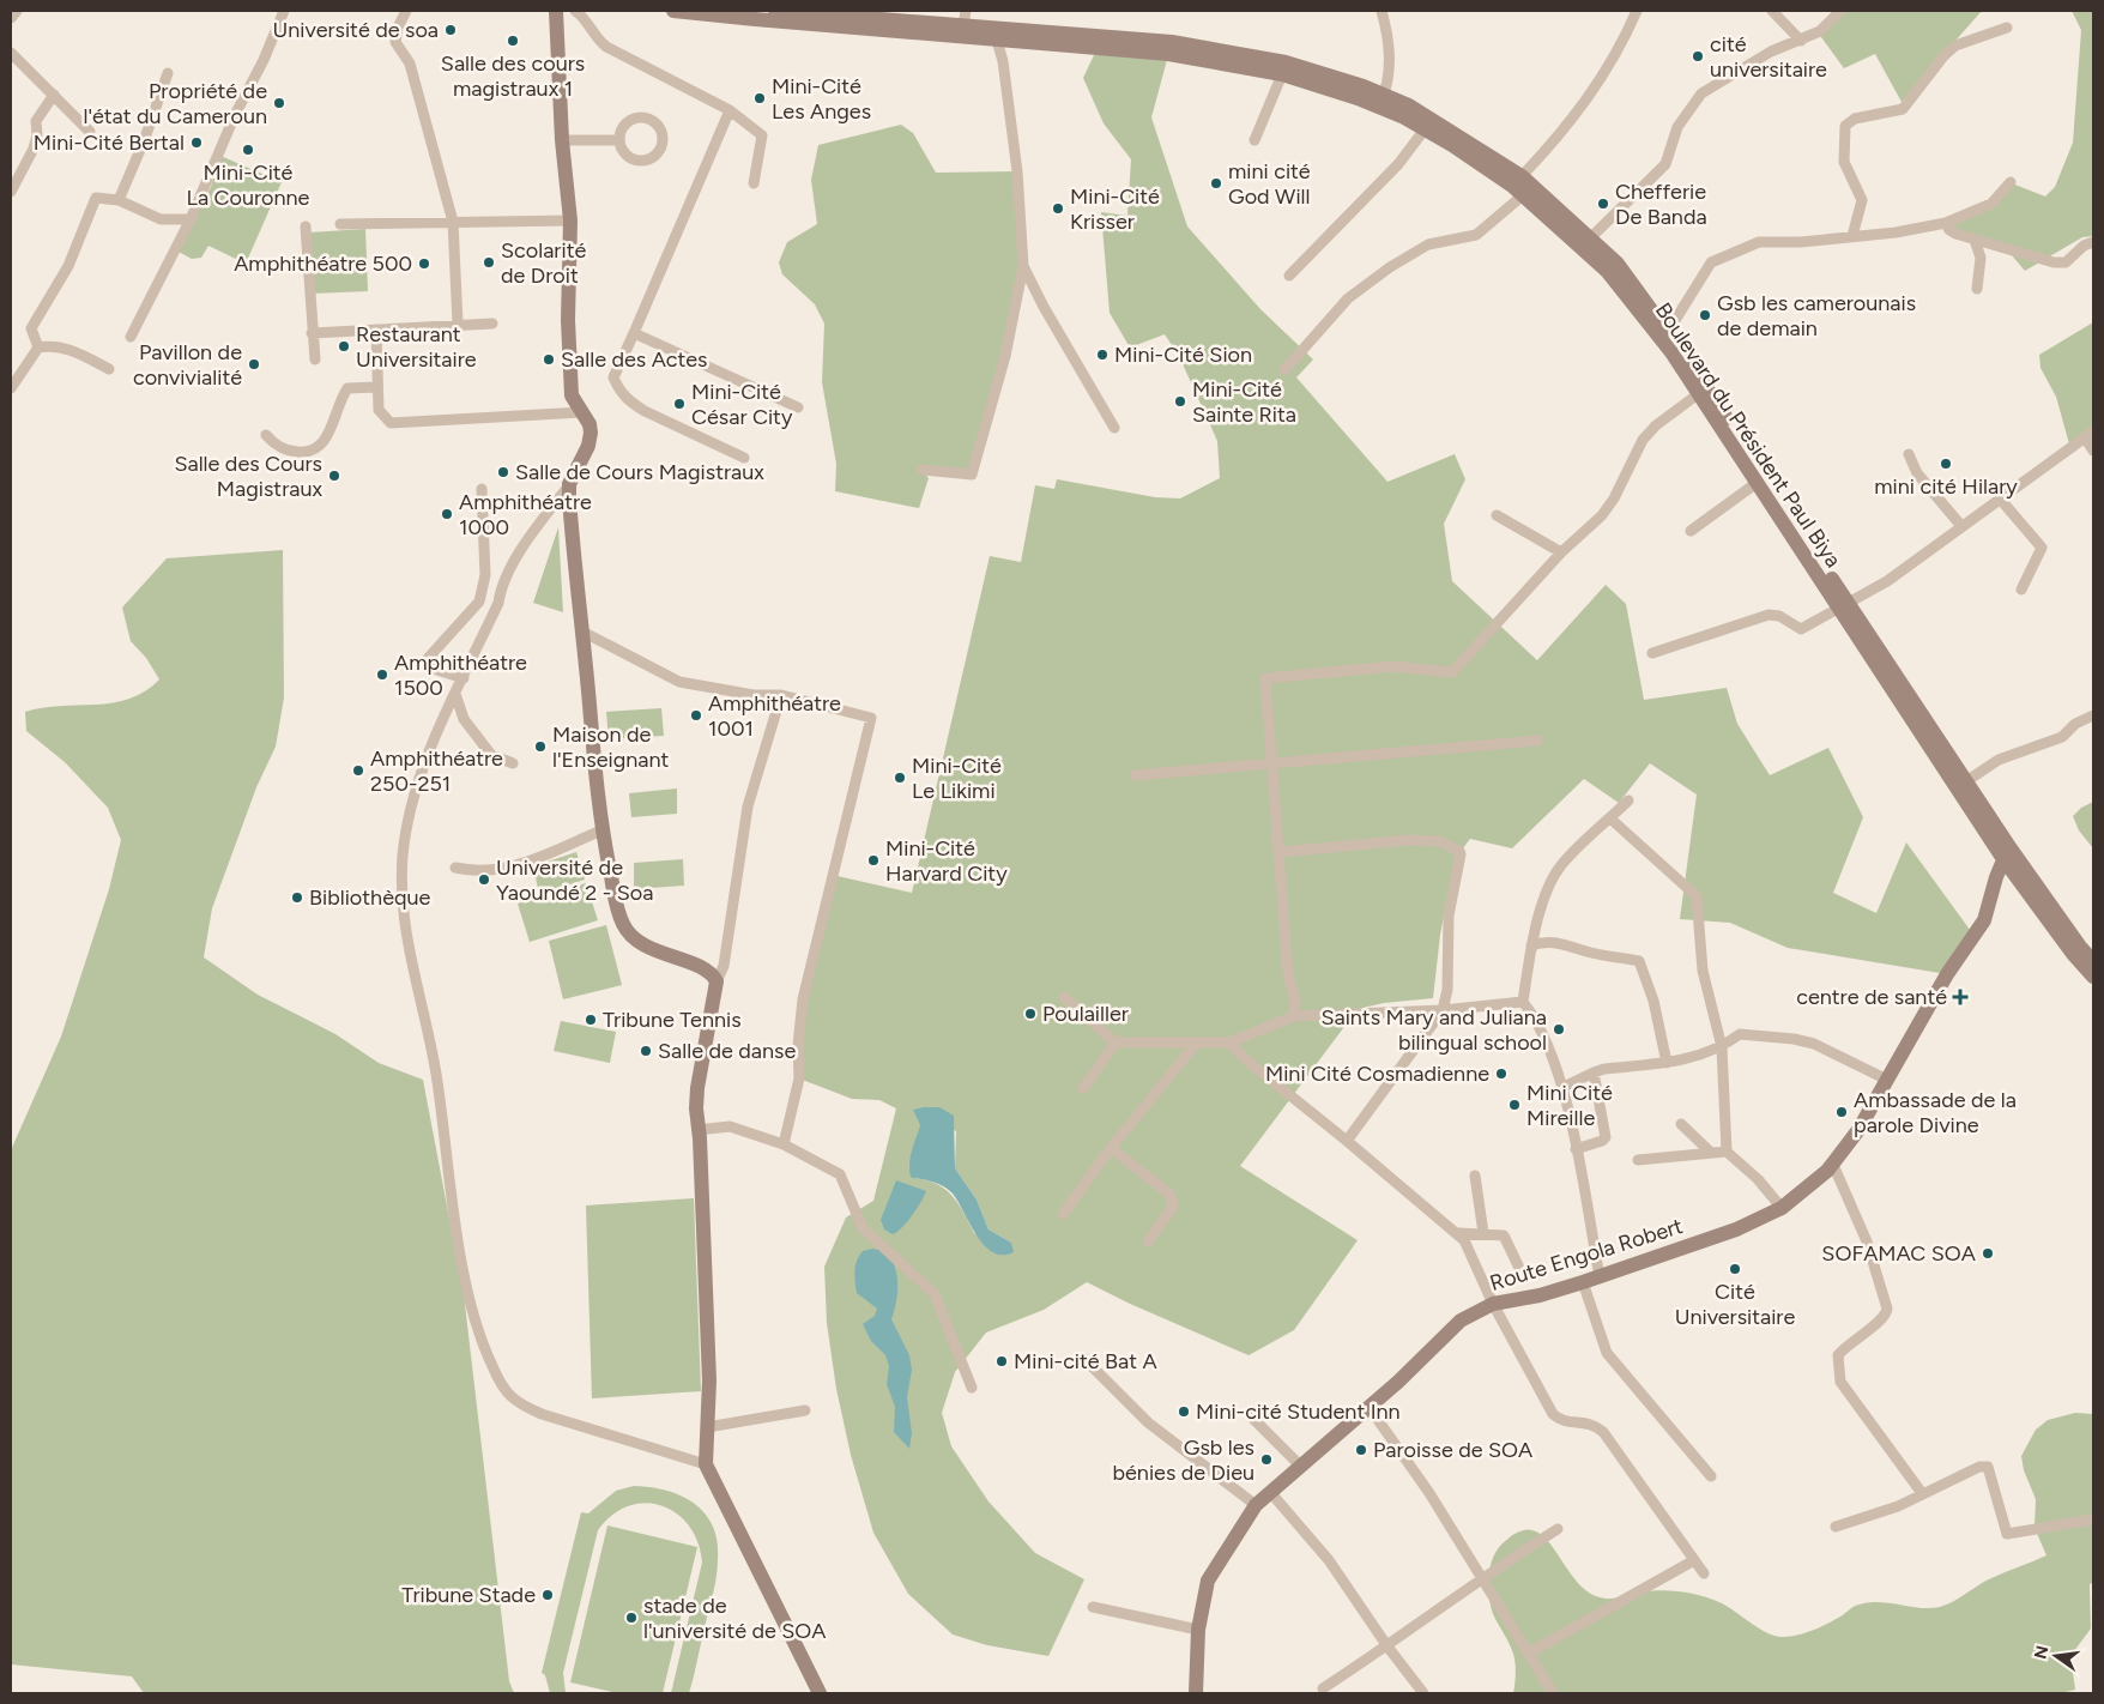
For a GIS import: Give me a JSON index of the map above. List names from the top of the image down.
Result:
{
  "streets": {
    "main road": ["Boulevard du Président Paul Biya", "Route Engola Robert"]
  },
  "crossings": [
    ["Boulevard du Président Paul Biya", "Route Engola Robert"]
  ],
  "places": {
    "other": [
      "Université de soa",
      "Salle des cours magistraux 1",
      "cité universitaire",
      "Mini-Cité Les Anges",
      "Propriété de l'état du Cameroun",
      "Mini-Cité Bertal",
      "Mini-Cité La Couronne",
      "mini cité God Will",
      "Chefferie De Banda",
      "Mini-Cité Krisser",
      "Scolarité de Droit",
      "Amphithéatre 500",
      "Gsb les camerounais de demain",
      "Restaurant Universitaire",
      "Mini-Cité Sion",
      "Salle des Actes",
      "Pavillon de convivialité",
      "Mini-Cité Sainte Rita",
      "Mini-Cité César City",
      "mini cité Hilary",
      "Salle de Cours Magistraux",
      "Salle des Cours Magistraux",
      "Amphithéatre 1000",
      "Amphithéatre 1500",
      "Amphithéatre 1001",
      "Maison de l'Enseignant",
      "Amphithéatre 250-251",
      "Mini-Cité Le Likimi",
      "Mini-Cité Harvard City",
      "Université de Yaoundé 2 - Soa",
      "Bibliothèque",
      "Poulailler",
      "Tribune Tennis",
      "Saints Mary and Juliana bilingual school",
      "Salle de danse",
      "Mini Cité Cosmadienne",
      "Mini Cité Mireille",
      "Ambassade de la parole Divine",
      "SOFAMAC SOA",
      "Cité Universitaire",
      "Mini-cité Bat A",
      "Mini-cité Student Inn",
      "Paroisse de SOA",
      "Gsb les bénies de Dieu",
      "Tribune Stade",
      "stade de l'université de SOA"
    ],
    "health": ["centre de santé"]
  },
  "north": "left"
}
